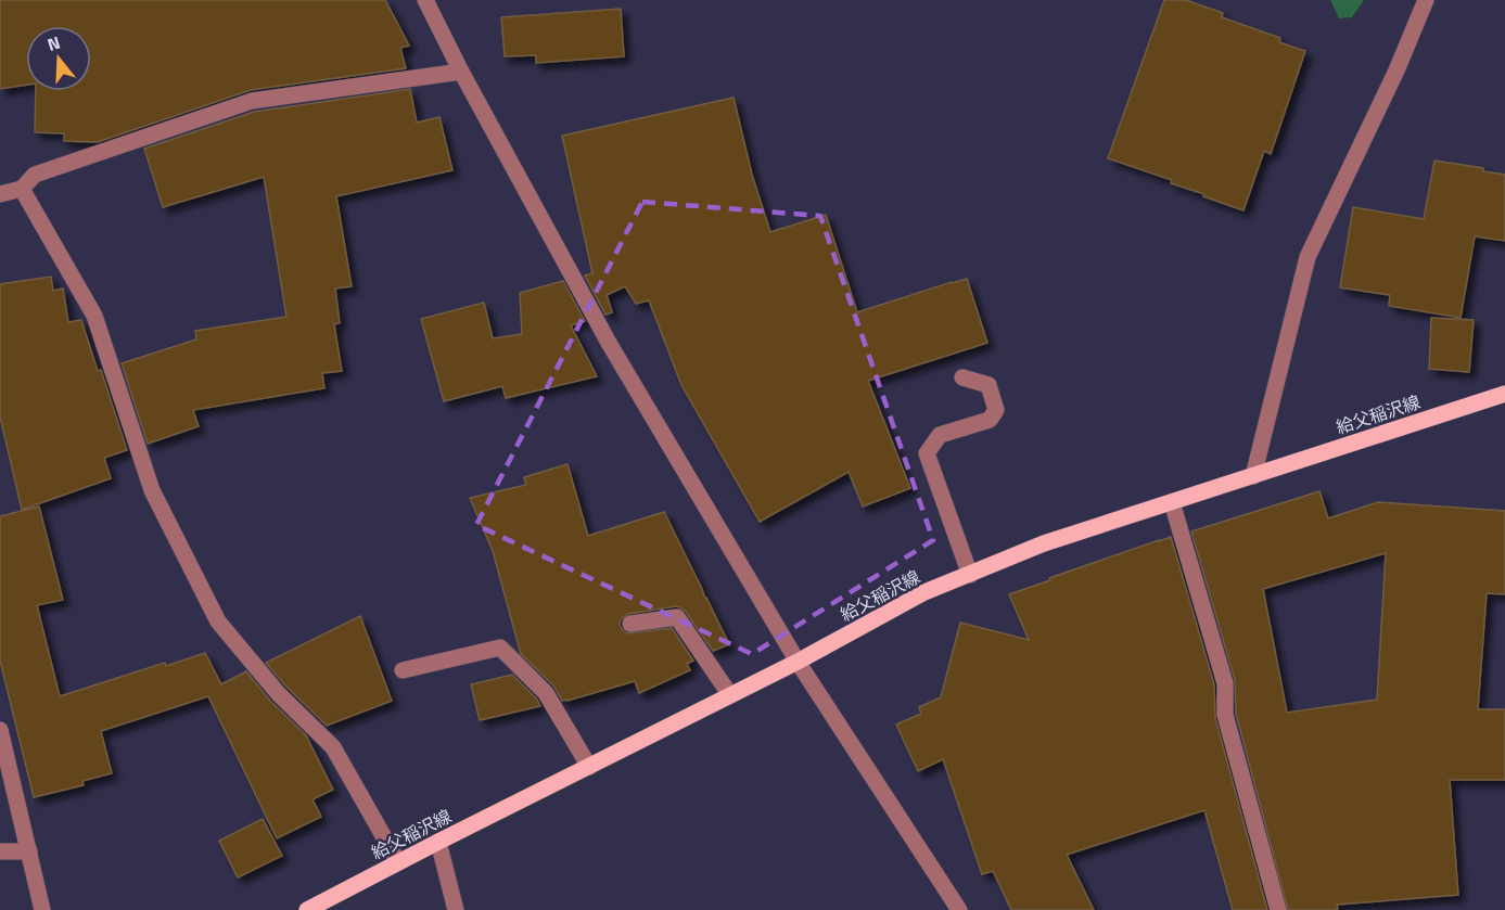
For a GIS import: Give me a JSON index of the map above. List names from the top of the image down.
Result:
{
  "streets": {
    "main road": ["給父稲沢線"]
  },
  "north": "top"
}
